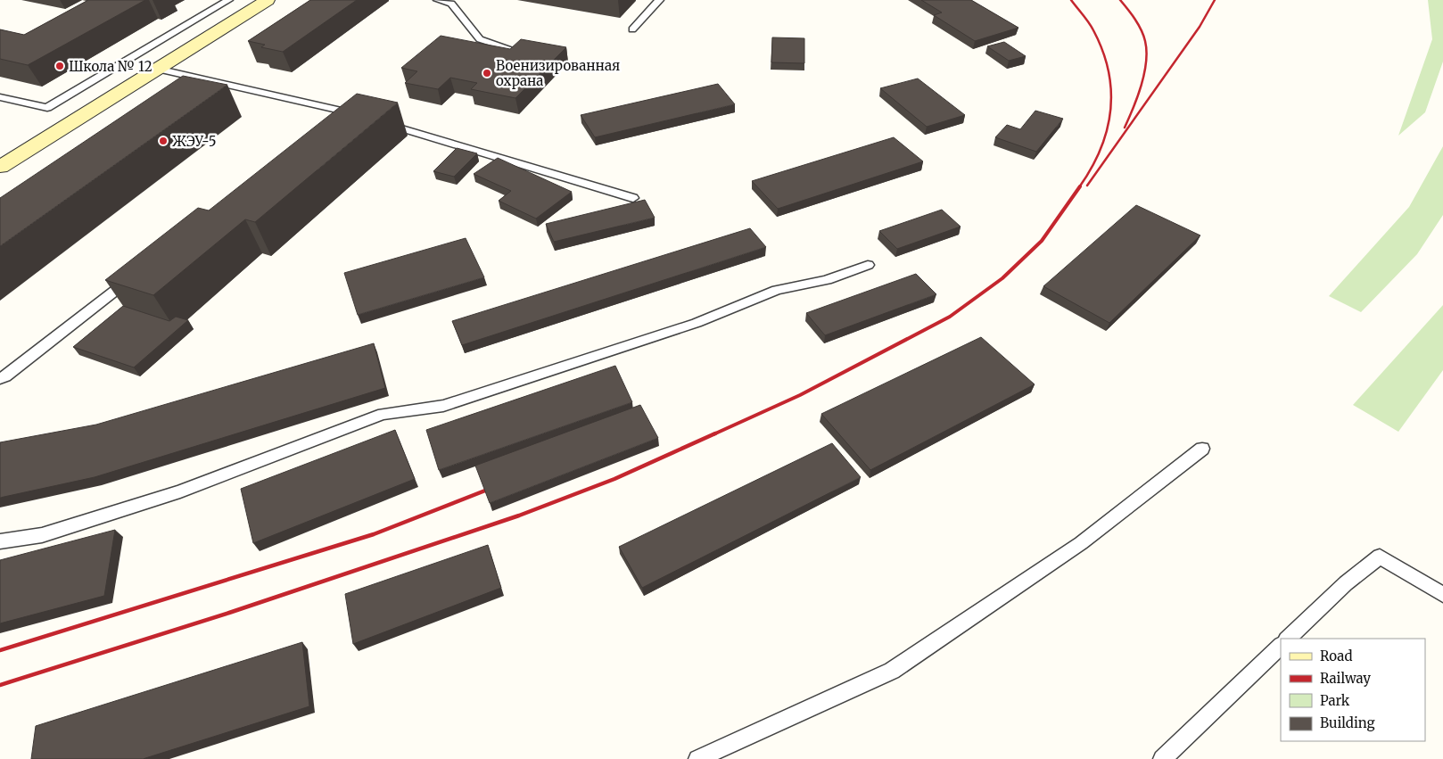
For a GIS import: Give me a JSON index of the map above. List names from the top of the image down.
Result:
{
  "places": ["Школа № 12", "Военизированная охрана", "ЖЭУ-5"],
  "legend": [
    "Road",
    "Railway",
    "Park",
    "Building"
  ]
}
